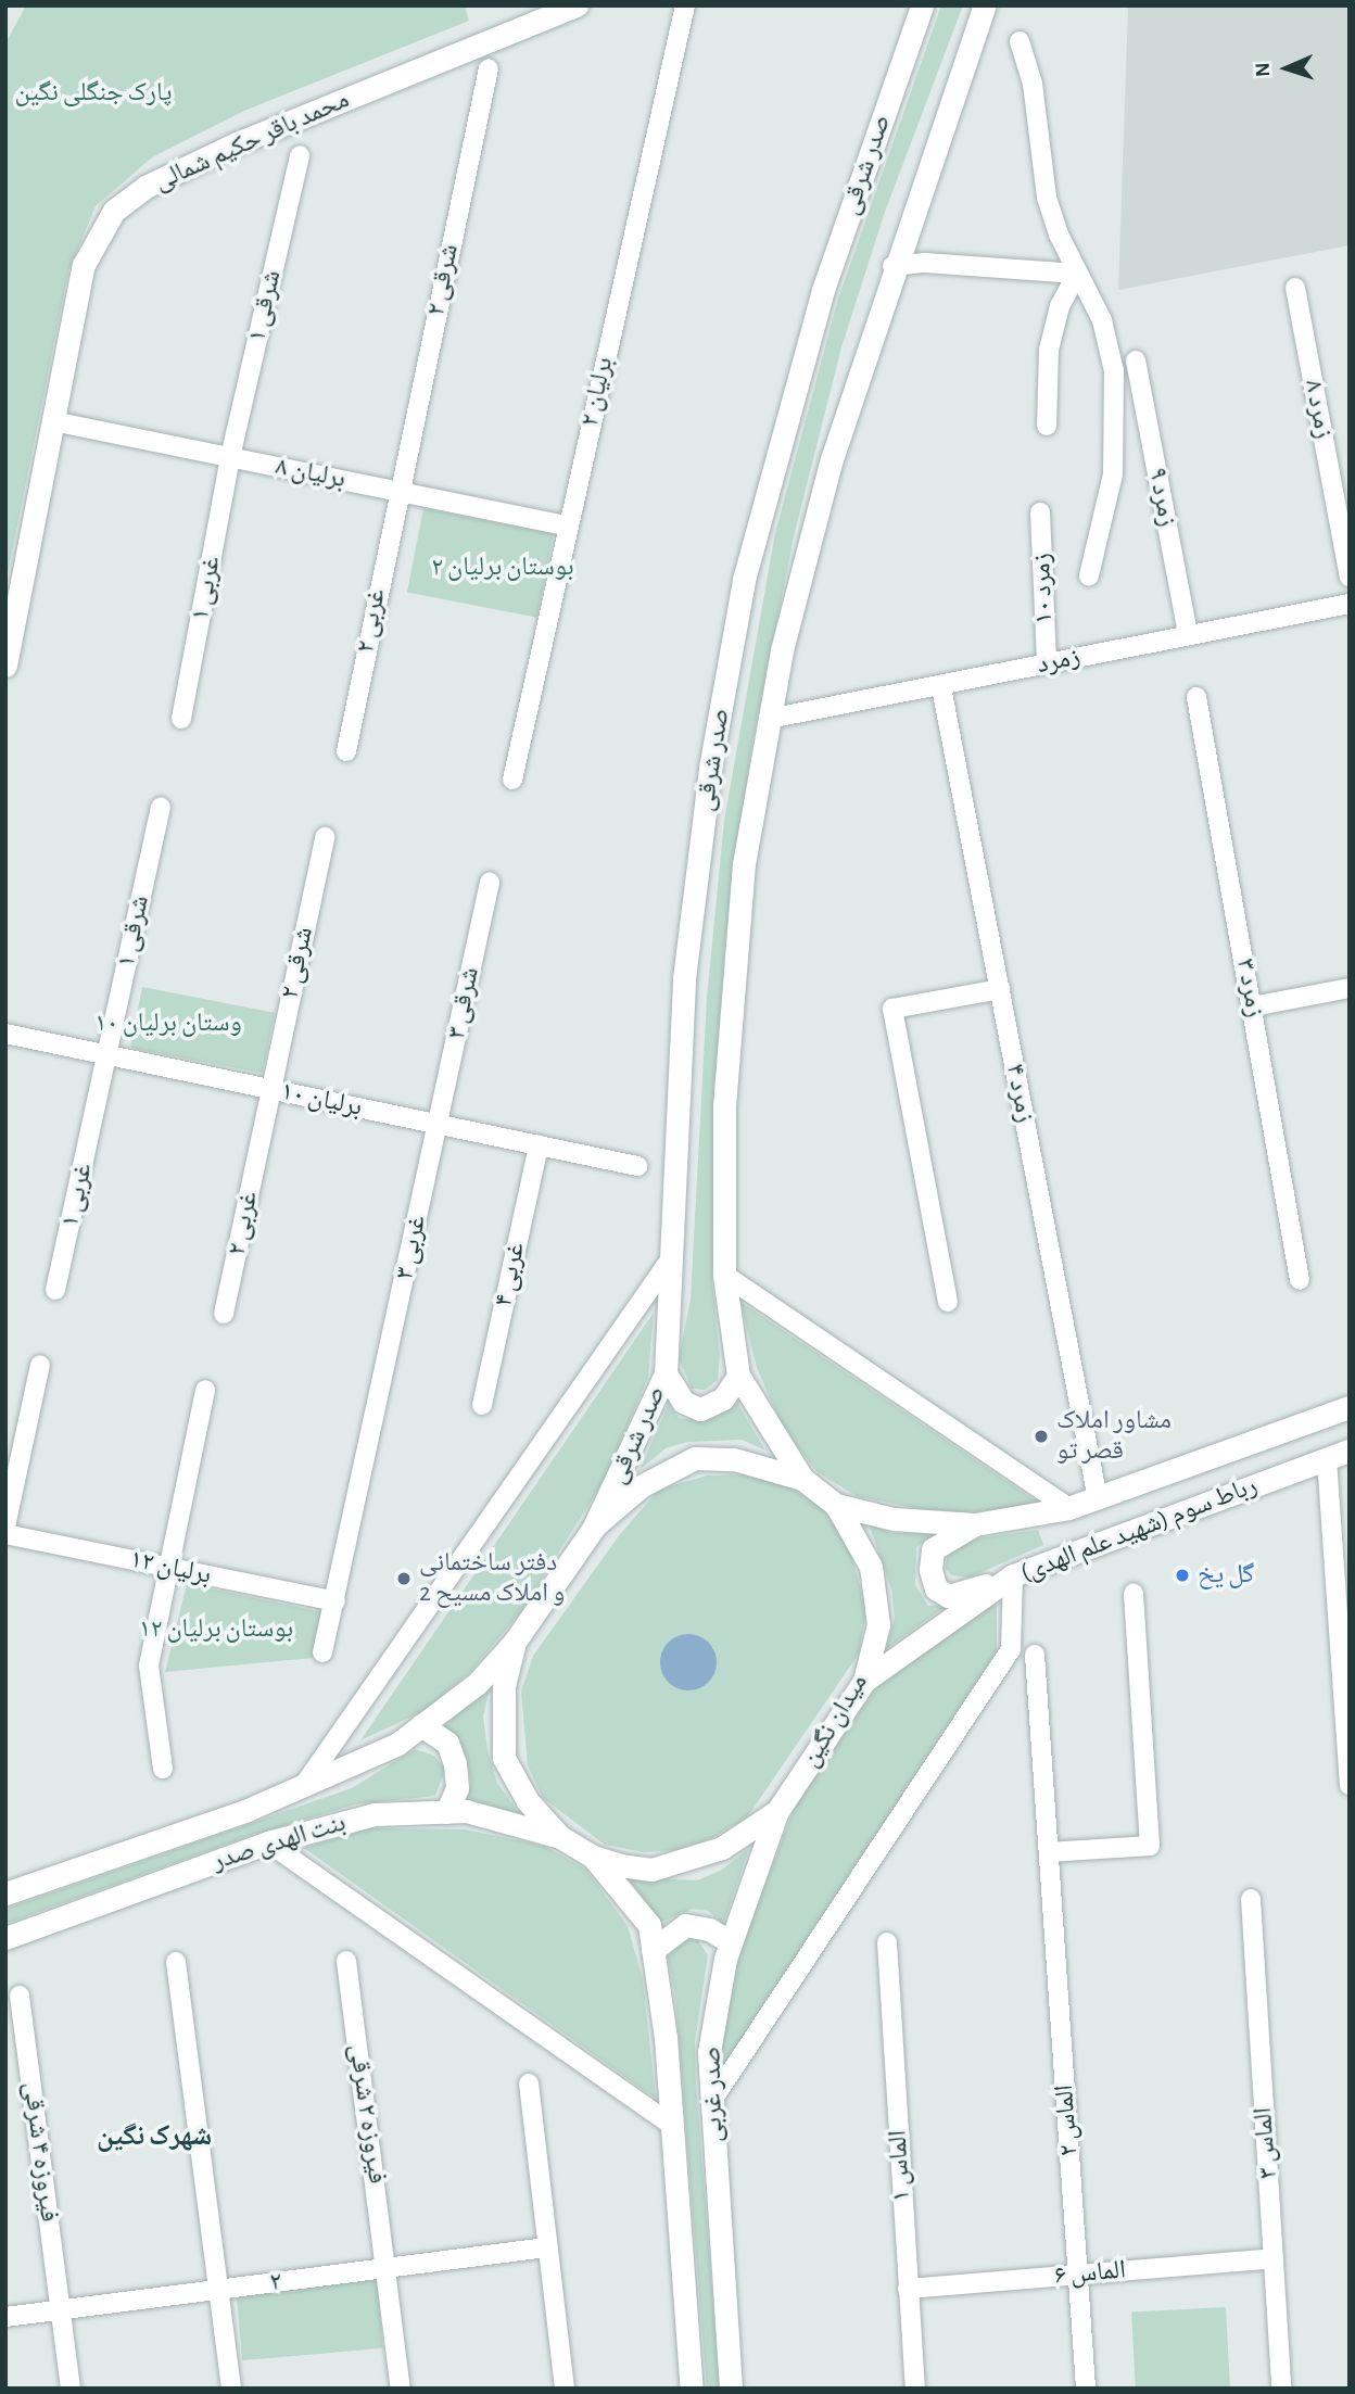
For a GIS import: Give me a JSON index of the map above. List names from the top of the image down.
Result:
{
  "streets": {
    "street": [
      "محمد باقر حکیم شمالی",
      "صدر شرقی",
      "۲ شرقی",
      "۱ شرقی",
      "برلیان ۲",
      "زمرد ۸",
      "برلیان ۸",
      "زمرد ۹",
      "۱ غربی",
      "زمرد ۱۰",
      "۲ غربی",
      "زمرد",
      "زمرد ۳",
      "۳ شرقی",
      "زمرد ۴",
      "برلیان ۱۰",
      "۳ غربی",
      "۴ غربی",
      "رباط سوم (شهید علم الهدی)",
      "برلیان ۱۲",
      "میدان نگین",
      "بنت الهدی صدر",
      "صدر غربی",
      "فیروزه ۲ شرقی",
      "الماس ۲",
      "الماس ۳",
      "فیروزه ۴ شرقی",
      "الماس ۱",
      "الماس ۶",
      "۲"
    ]
  },
  "crossings": [
    ["محمد باقر حکیم شمالی", "برلیان ۸"],
    ["صدر شرقی", "زمرد"],
    ["صدر شرقی", "میدان نگین"],
    ["۲ شرقی", "برلیان ۸"],
    ["۲ شرقی", "۲ غربی"],
    ["۲ شرقی", "برلیان ۱۰"],
    ["۱ شرقی", "برلیان ۸"],
    ["۱ شرقی", "۱ غربی"],
    ["۱ شرقی", "برلیان ۱۰"],
    ["برلیان ۲", "برلیان ۸"],
    ["برلیان ۸", "۱ غربی"],
    ["برلیان ۸", "۲ غربی"],
    ["زمرد ۹", "زمرد"],
    ["۱ غربی", "برلیان ۱۰"],
    ["زمرد ۱۰", "زمرد"],
    ["۲ غربی", "برلیان ۱۰"],
    ["زمرد", "زمرد ۴"],
    ["۳ شرقی", "برلیان ۱۰"],
    ["۳ شرقی", "۳ غربی"],
    ["زمرد ۴", "رباط سوم (شهید علم الهدی)"],
    ["برلیان ۱۰", "۳ غربی"],
    ["برلیان ۱۰", "۴ غربی"],
    ["۳ غربی", "برلیان ۱۲"],
    ["رباط سوم (شهید علم الهدی)", "میدان نگین"],
    ["میدان نگین", "بنت الهدی صدر"],
    ["میدان نگین", "صدر غربی"],
    ["فیروزه ۲ شرقی", "۲"],
    ["الماس ۲", "الماس ۶"],
    ["الماس ۳", "الماس ۶"],
    ["فیروزه ۴ شرقی", "۲"],
    ["الماس ۱", "الماس ۶"]
  ],
  "districts": ["شهرک نگین"],
  "parks": [
    "پارک جنگلی نگین",
    "بوستان برلیان ۲",
    "وستان برلیان ۱۰",
    "بوستان برلیان ۱۲"
  ],
  "places": ["مشاور املاک قصر تو", "گل یخ", "دفتر ساختمانی و املاک مسیح 2"],
  "north": "left"
}
